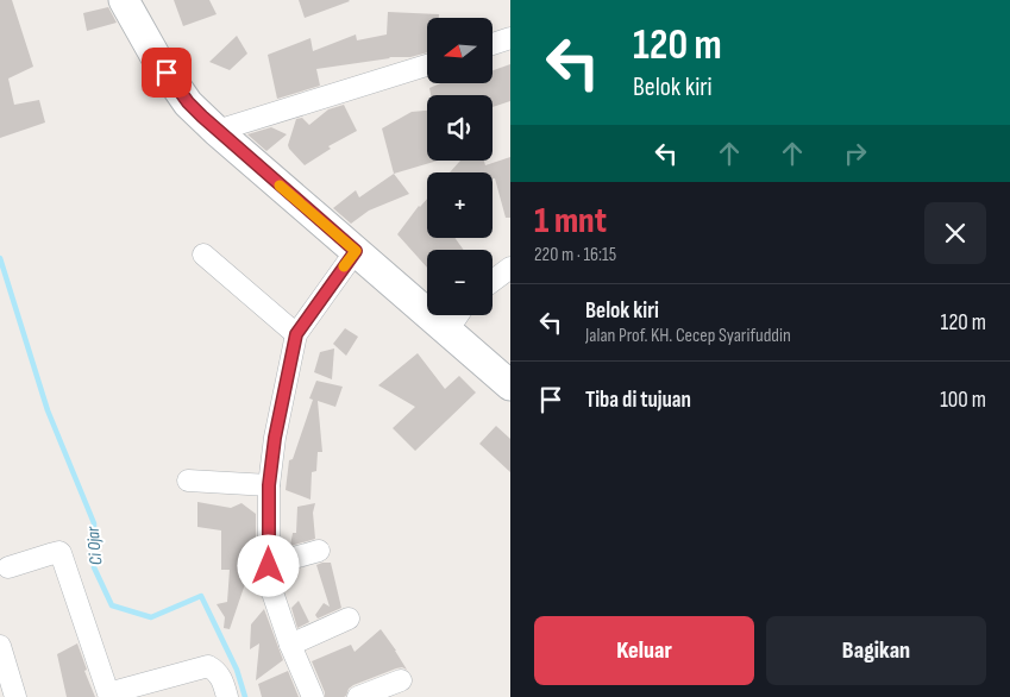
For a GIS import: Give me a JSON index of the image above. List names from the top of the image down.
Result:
{
  "water": ["Ci Ojar"],
  "north": "left",
  "page": {
    "turn": ["120 m", "Belok kiri"],
    "map_buttons": ["+", "−"],
    "heading": ["1 mnt", "220 m · 16:15"],
    "list": [
      {
        "name": "Belok kiri",
        "note": "Jalan Prof. KH. Cecep Syarifuddin",
        "value": "120 m"
      },
      {
        "name": "Tiba di tujuan",
        "value": "100 m"
      }
    ],
    "buttons": ["Keluar", "Bagikan"]
  }
}
